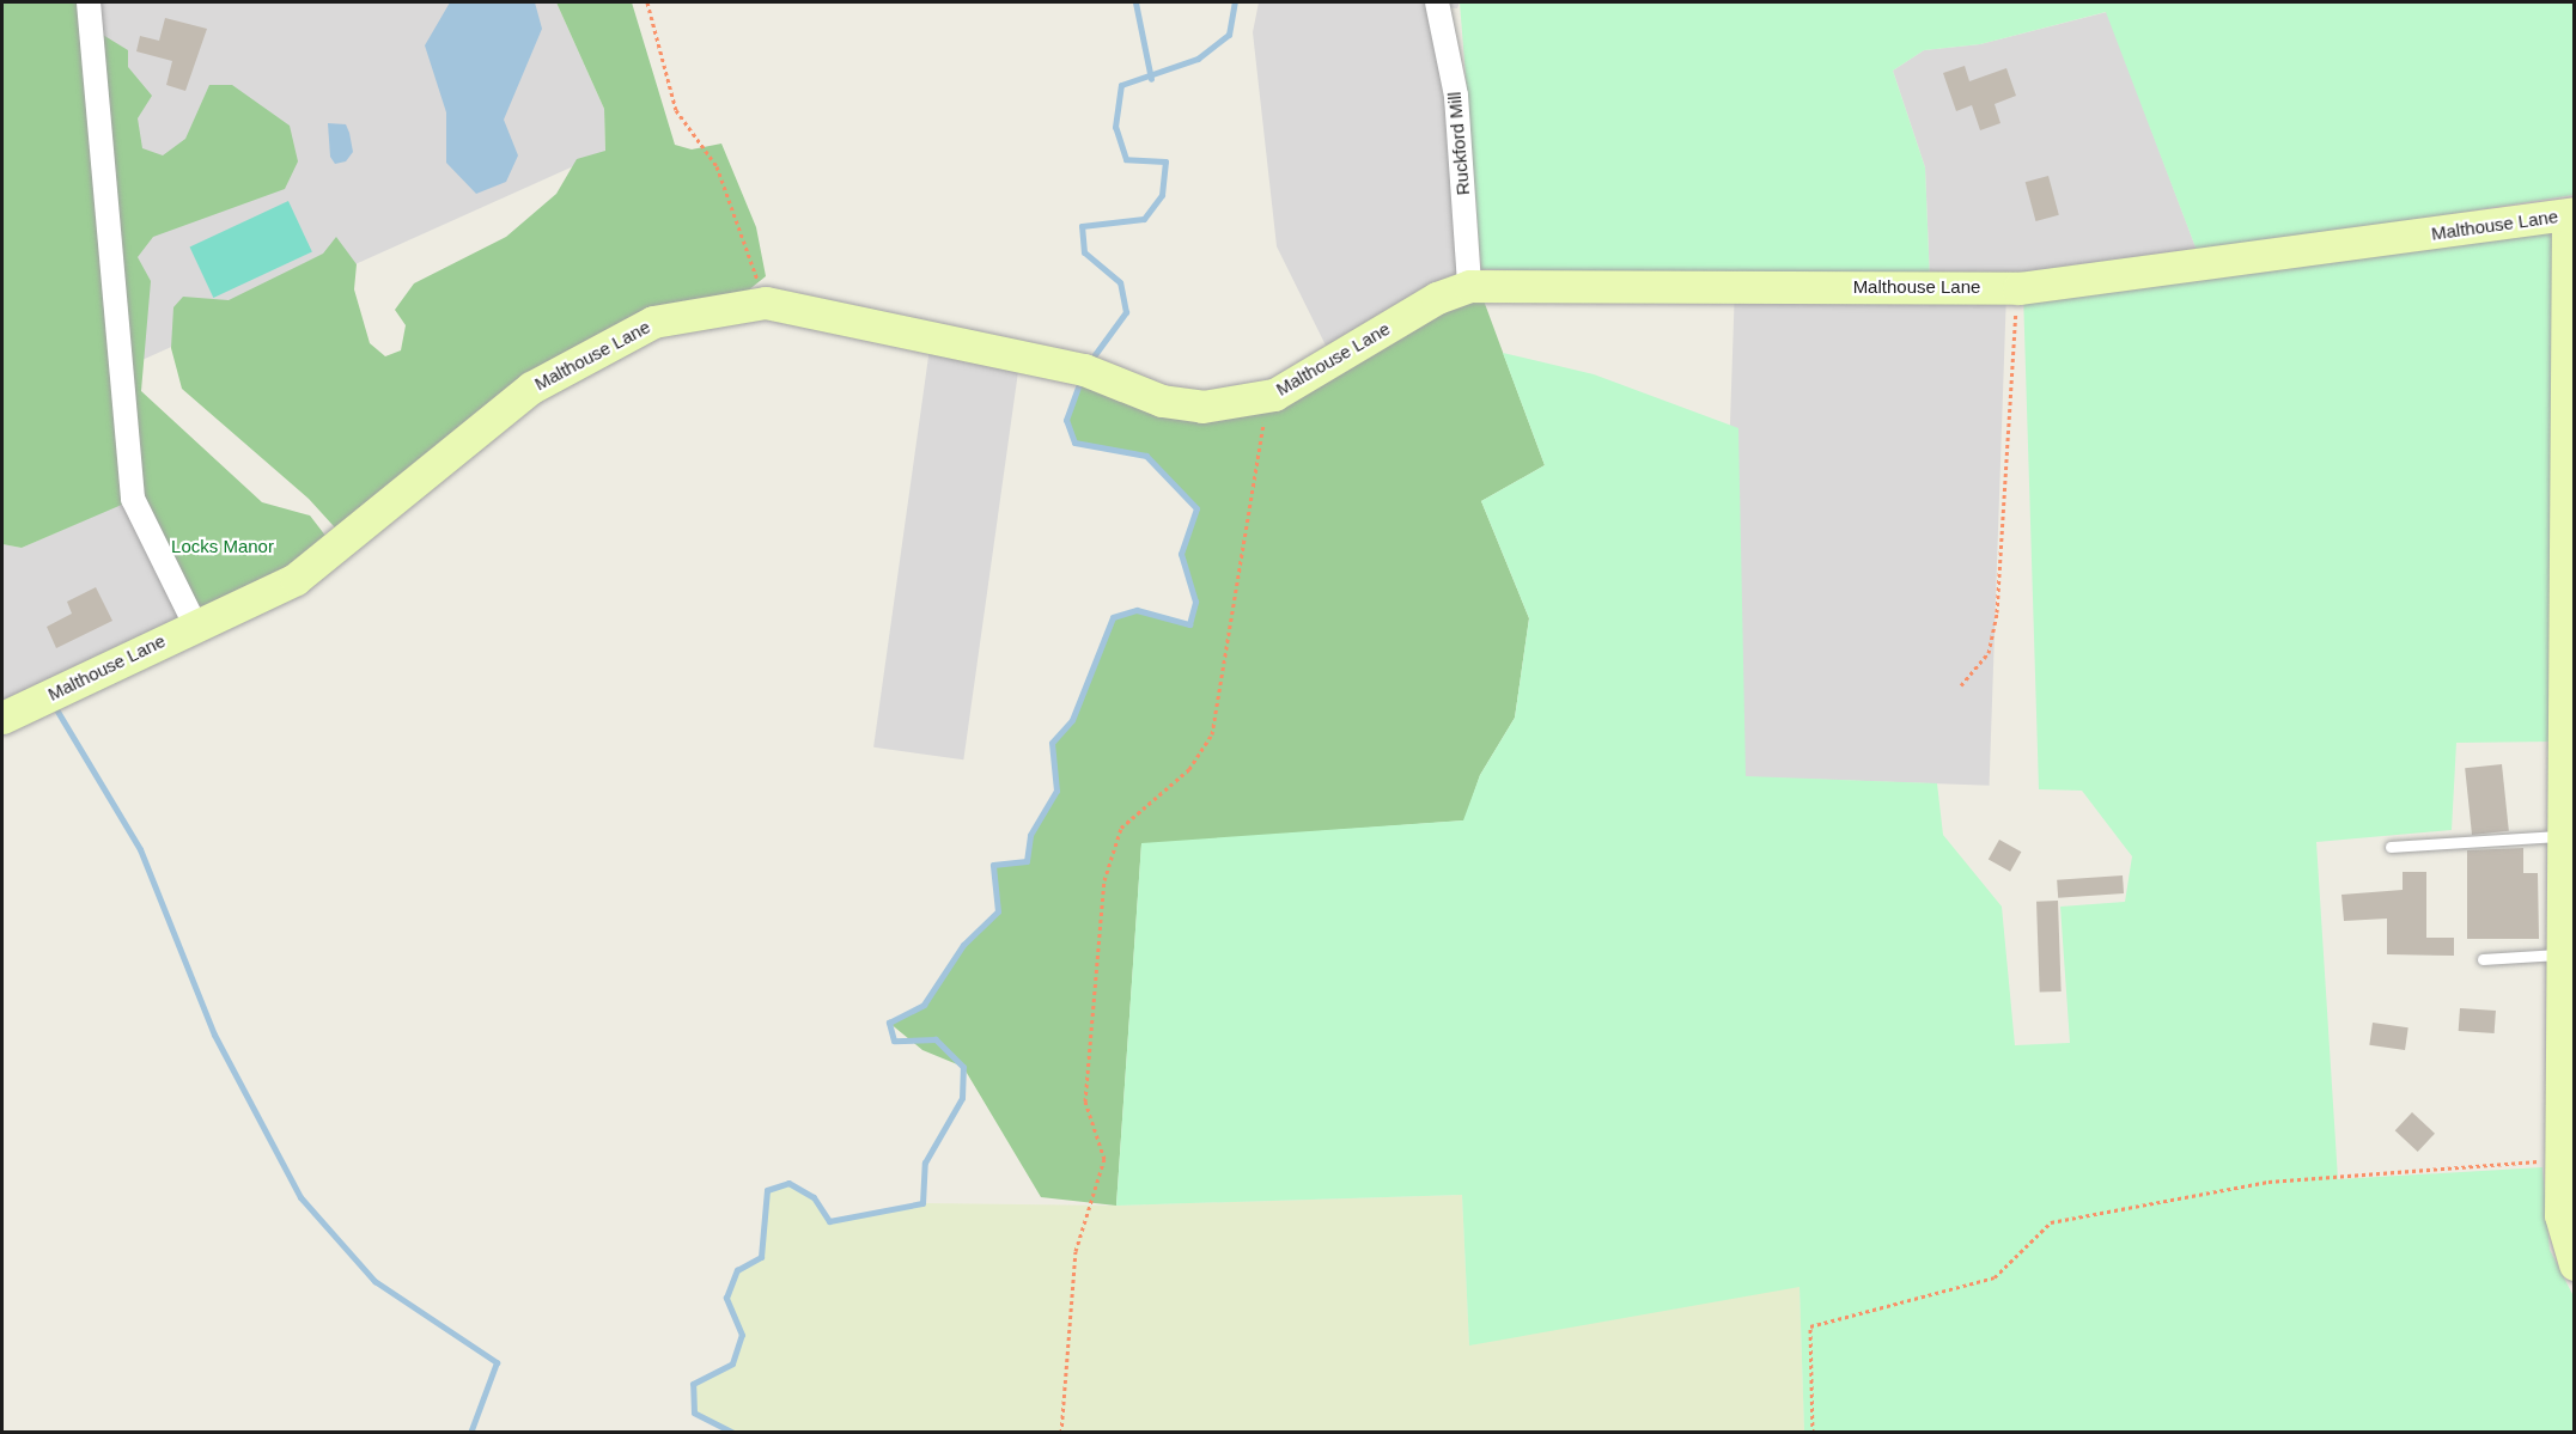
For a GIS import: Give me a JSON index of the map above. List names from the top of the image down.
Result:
{
  "streets": {
    "street": ["Ruckford Mill", "Malthouse Lane"]
  },
  "crossings": [
    ["Ruckford Mill", "Malthouse Lane"]
  ],
  "parks": ["Locks Manor"]
}
